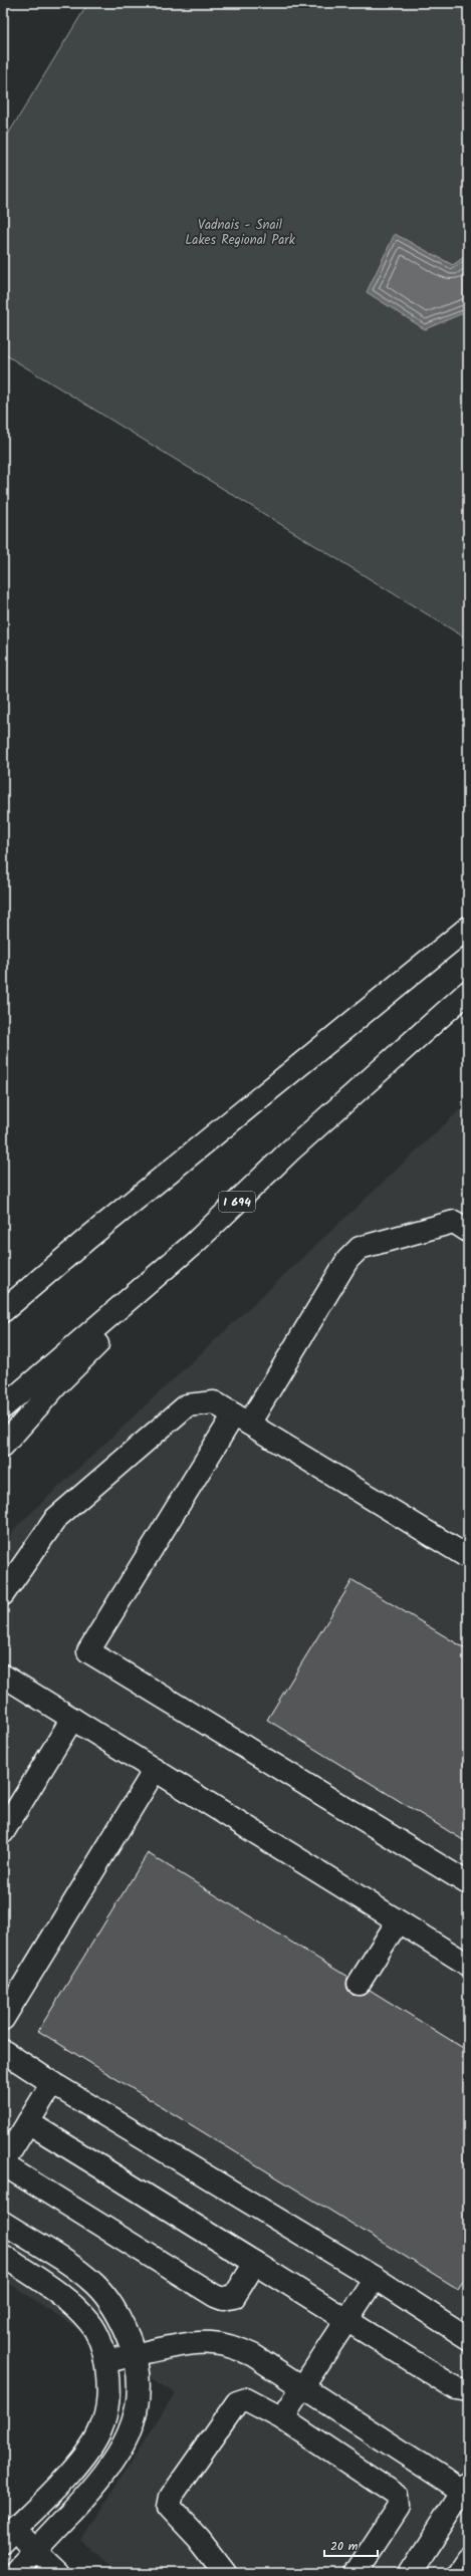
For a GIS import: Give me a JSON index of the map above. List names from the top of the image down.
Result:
{
  "streets": {
    "main road": ["I 694"]
  },
  "parks": ["Vadnais - Snail Lakes Regional Park"],
  "scale_bar": "20 m"
}
